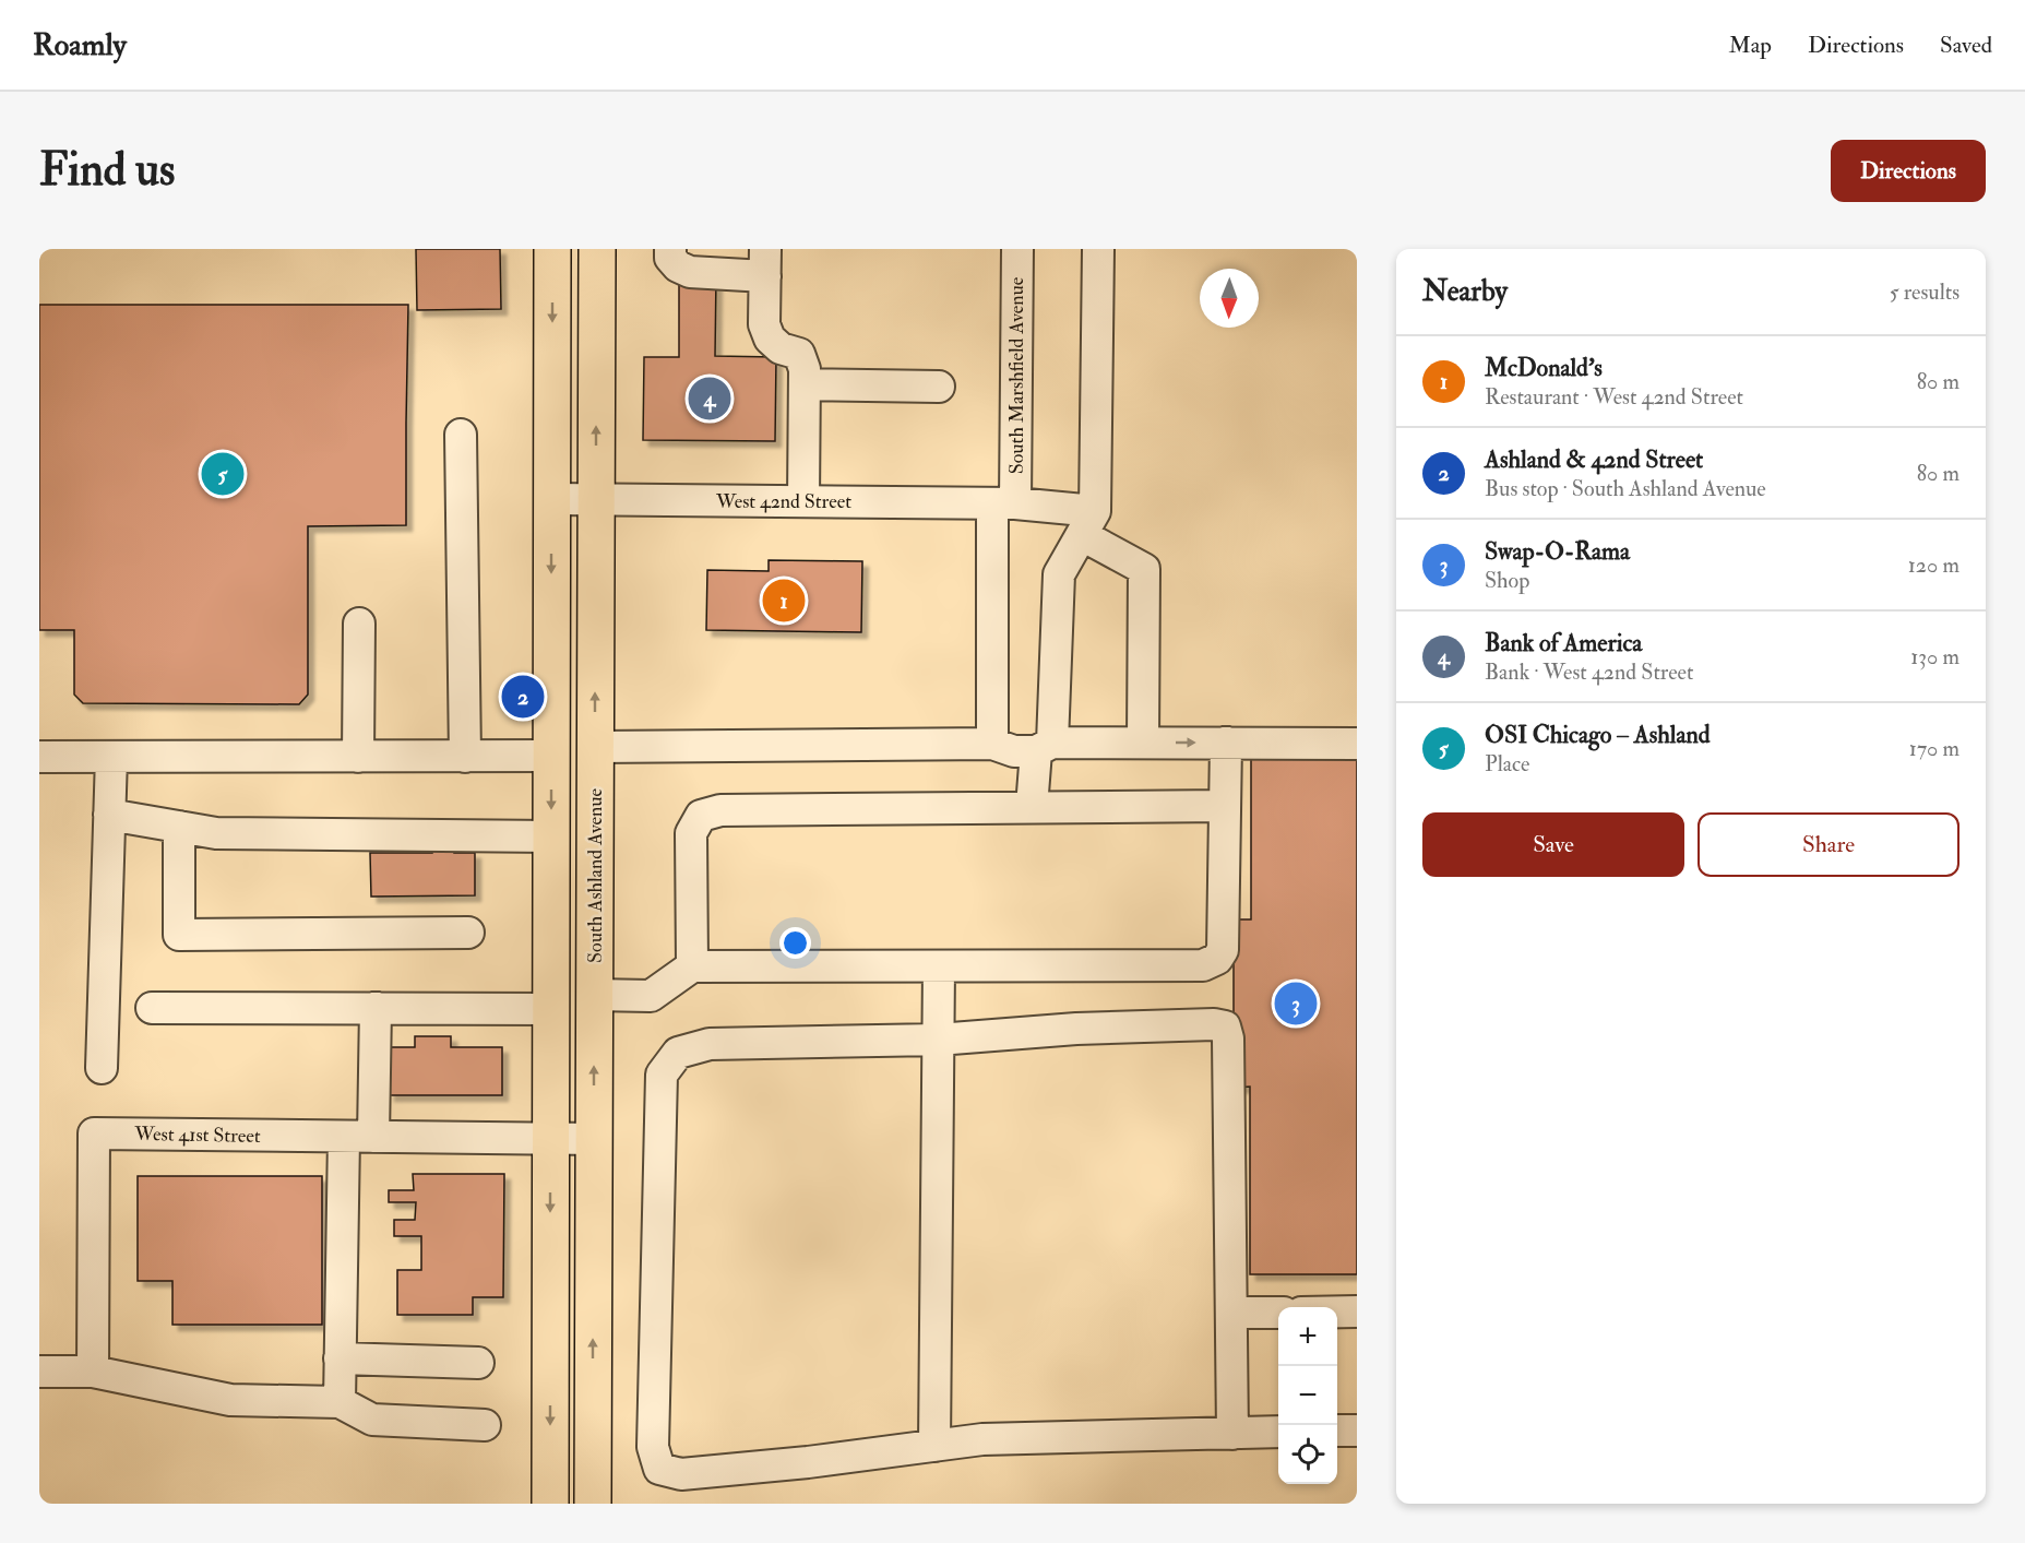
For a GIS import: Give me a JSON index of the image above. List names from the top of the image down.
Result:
{
  "streets": {
    "main road": ["South Ashland Avenue"],
    "street": ["South Marshfield Avenue", "West 42nd Street", "West 41st Street"]
  },
  "crossings": [
    ["South Marshfield Avenue", "West 42nd Street"],
    ["West 42nd Street", "South Ashland Avenue"],
    ["South Ashland Avenue", "West 41st Street"]
  ],
  "north": "bottom",
  "page": {
    "header": "Roamly",
    "nav": ["Map", "Directions", "Saved"],
    "buttons": [
      "Directions",
      ["Save", "Share"]
    ],
    "title": "Find us",
    "heading": ["Nearby", "5 results"],
    "list": [
      {
        "mark": "1",
        "name": "McDonald's",
        "note": "Restaurant · West 42nd Street",
        "value": "80 m"
      },
      {
        "mark": "2",
        "name": "Ashland & 42nd Street",
        "note": "Bus stop · South Ashland Avenue",
        "value": "80 m"
      },
      {
        "mark": "3",
        "name": "Swap-O-Rama",
        "note": "Shop",
        "value": "120 m"
      },
      {
        "mark": "4",
        "name": "Bank of America",
        "note": "Bank · West 42nd Street",
        "value": "130 m"
      },
      {
        "mark": "5",
        "name": "OSI Chicago – Ashland",
        "note": "Place",
        "value": "170 m"
      }
    ],
    "pins": [
      "4",
      "5",
      "1",
      "2",
      "3"
    ],
    "map_buttons": ["+", "−"]
  }
}
